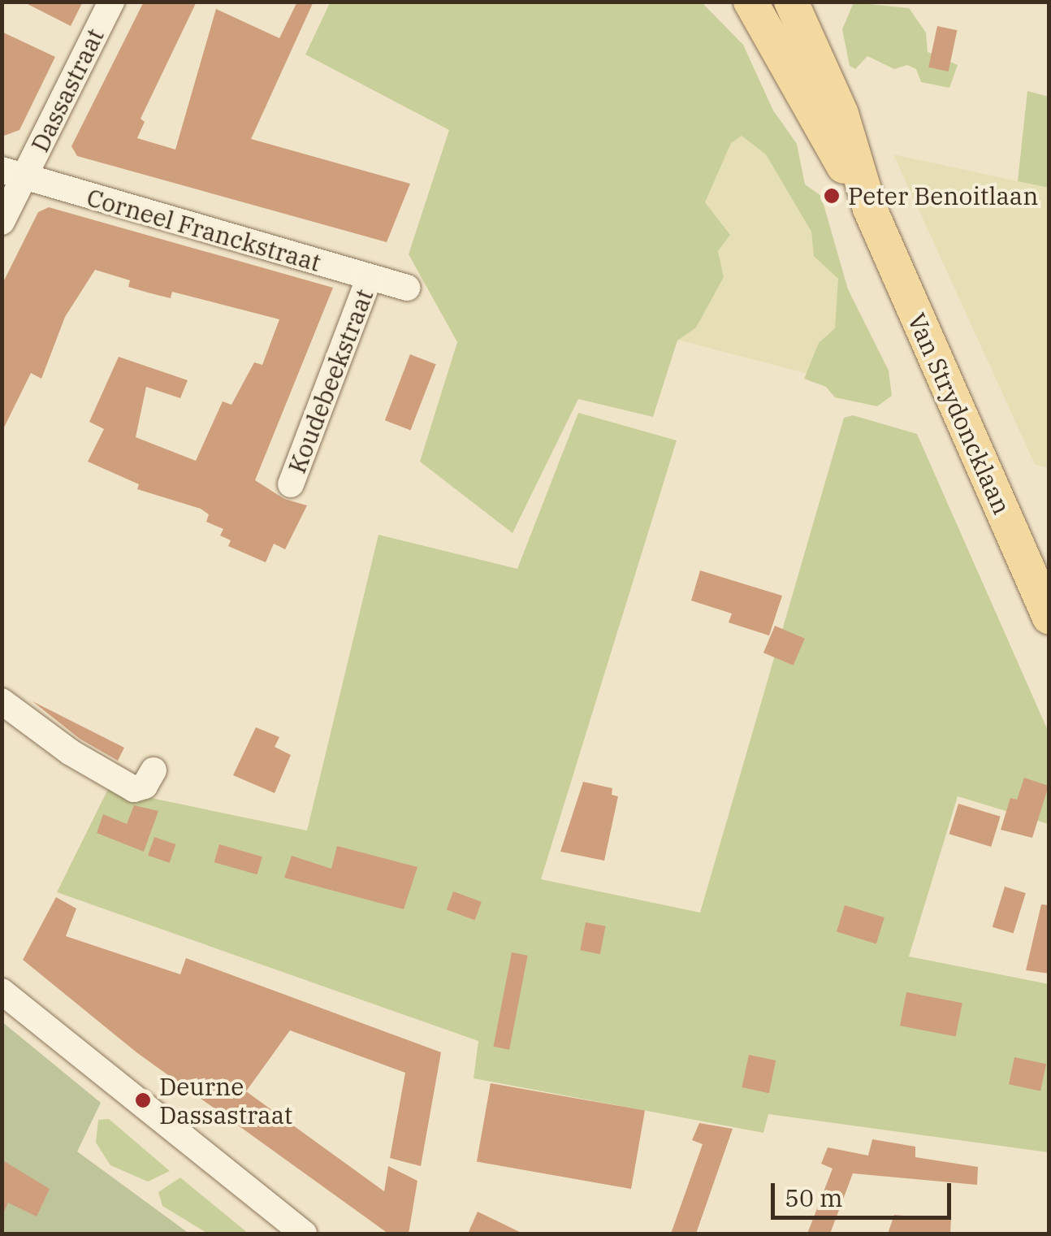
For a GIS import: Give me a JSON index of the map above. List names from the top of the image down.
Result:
{
  "streets": {
    "main road": ["Van Strydoncklaan"],
    "street": ["Dassastraat", "Corneel Franckstraat", "Koudebeekstraat"]
  },
  "crossings": [
    ["Dassastraat", "Corneel Franckstraat"],
    ["Corneel Franckstraat", "Koudebeekstraat"]
  ],
  "places": ["Peter Benoitlaan", "Deurne Dassastraat"],
  "scale_bar": "50 m"
}
